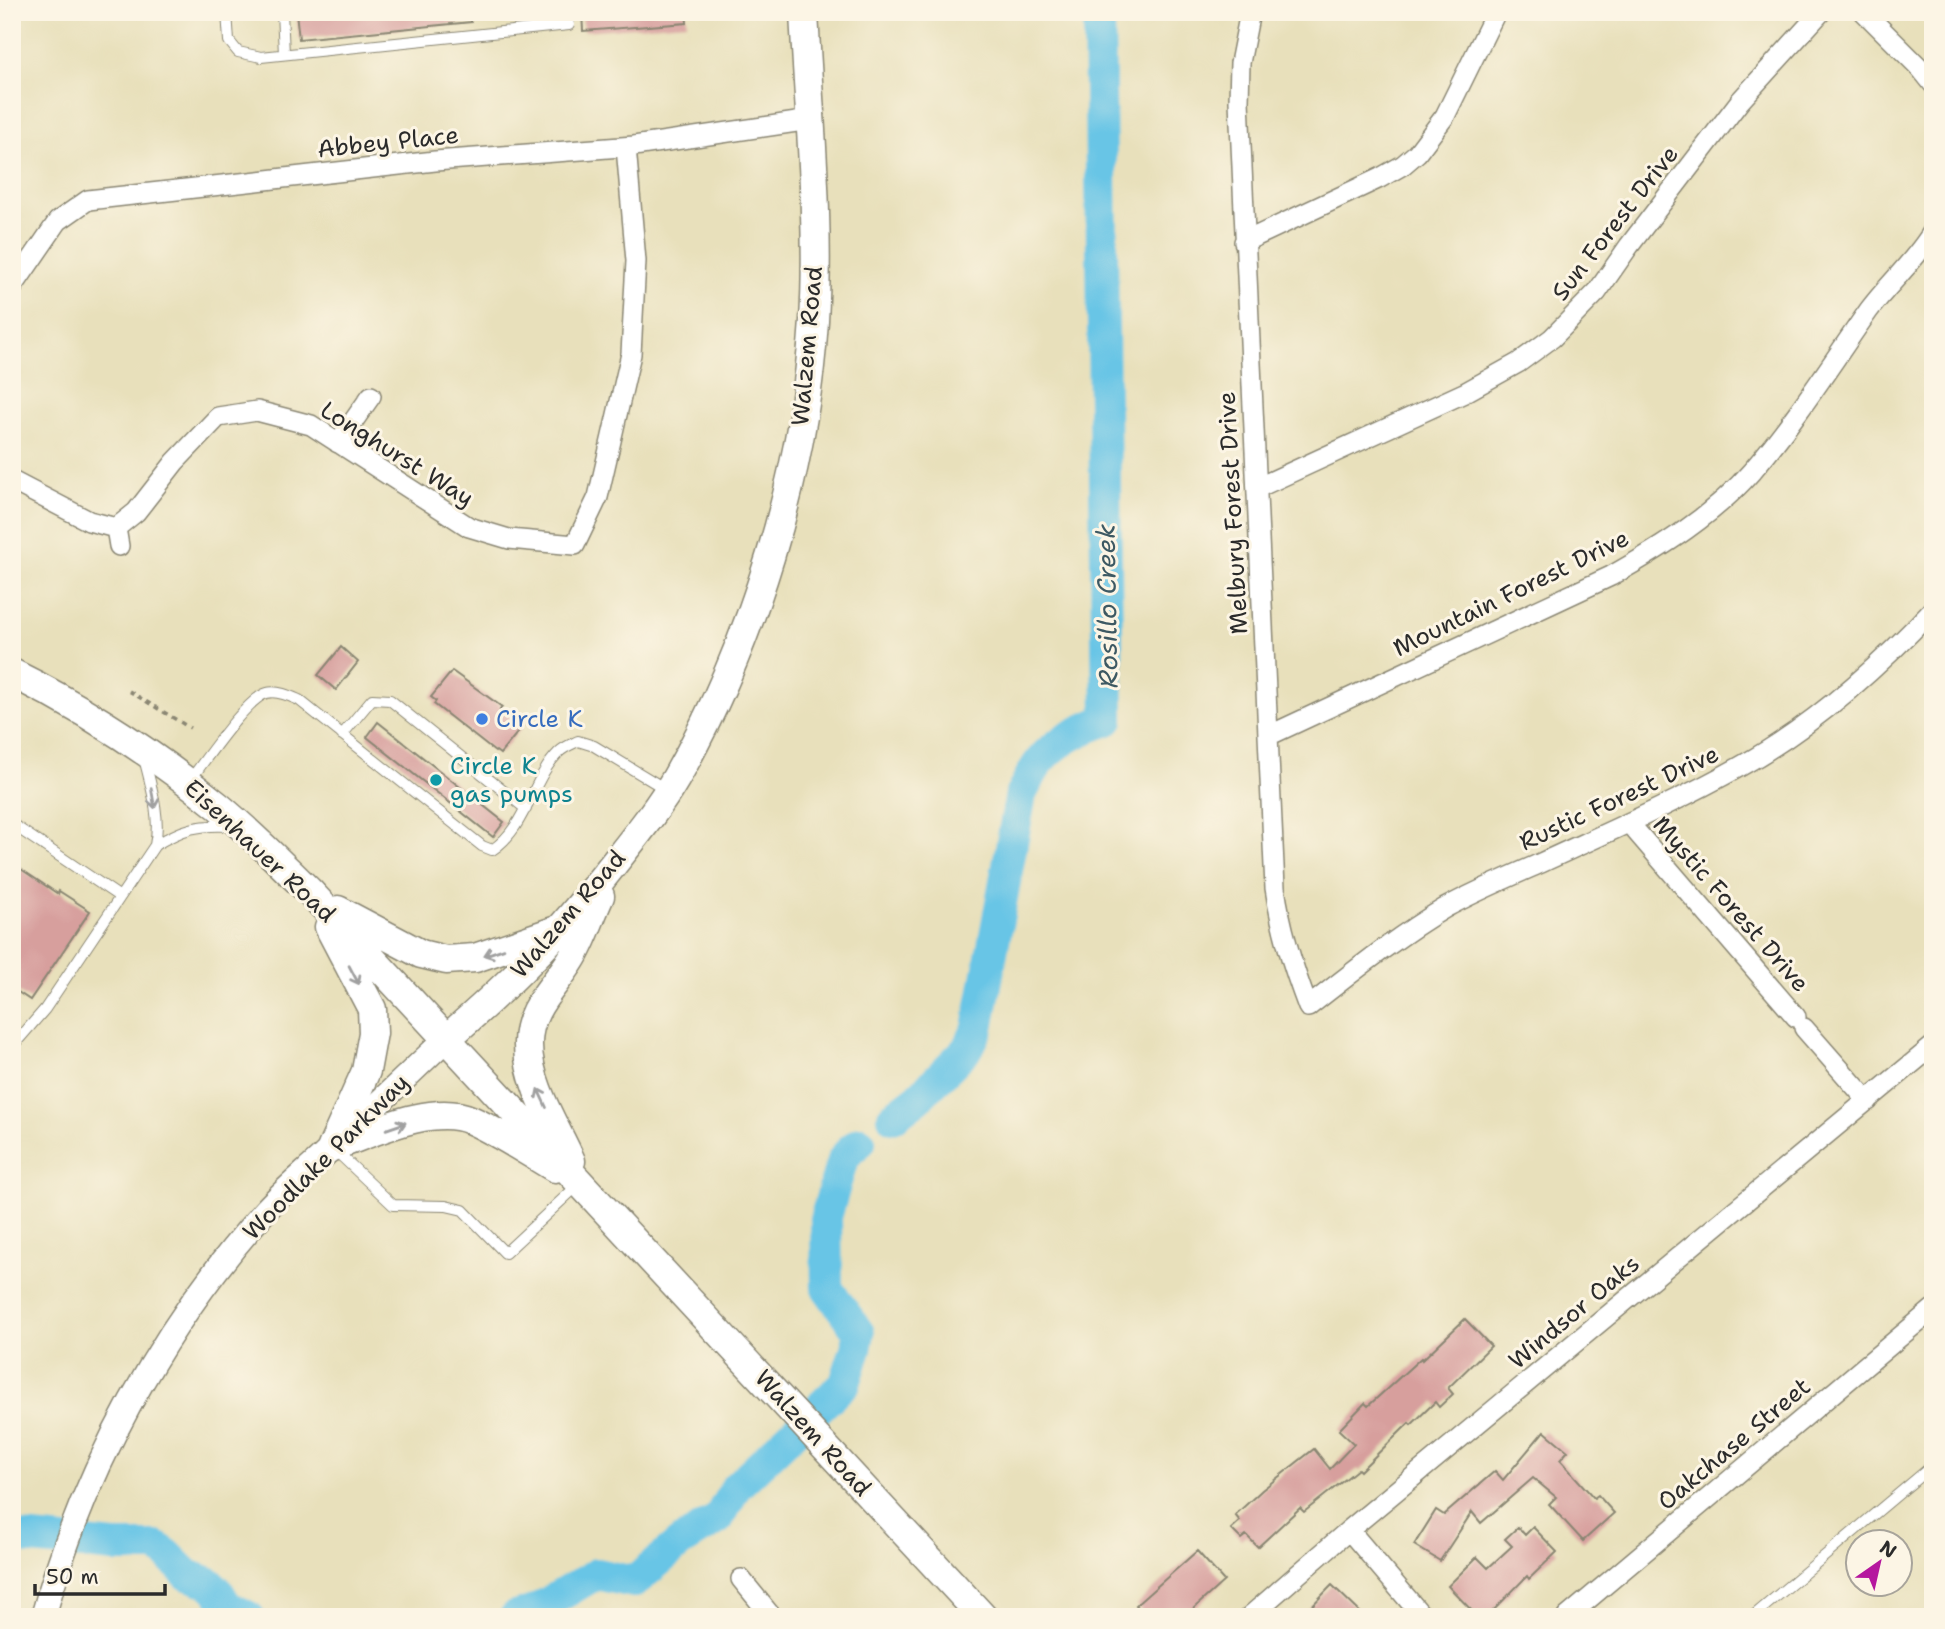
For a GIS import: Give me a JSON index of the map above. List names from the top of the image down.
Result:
{
  "streets": {
    "main road": ["Walzem Road", "Eisenhauer Road"],
    "street": [
      "Abbey Place",
      "Sun Forest Drive",
      "Longhurst Way",
      "Melbury Forest Drive",
      "Mountain Forest Drive",
      "Rustic Forest Drive",
      "Mystic Forest Drive",
      "Woodlake Parkway",
      "Windsor Oaks",
      "Oakchase Street"
    ]
  },
  "crossings": [
    ["Abbey Place", "Walzem Road"],
    ["Abbey Place", "Longhurst Way"],
    ["Sun Forest Drive", "Melbury Forest Drive"],
    ["Walzem Road", "Eisenhauer Road"],
    ["Walzem Road", "Woodlake Parkway"],
    ["Melbury Forest Drive", "Mountain Forest Drive"],
    ["Melbury Forest Drive", "Rustic Forest Drive"],
    ["Rustic Forest Drive", "Mystic Forest Drive"],
    ["Eisenhauer Road", "Woodlake Parkway"],
    ["Mystic Forest Drive", "Windsor Oaks"]
  ],
  "water": ["Rosillo Creek"],
  "places": ["Circle K", "Circle K gas pumps"],
  "scale_bar": "50 m",
  "north": "top right"
}
